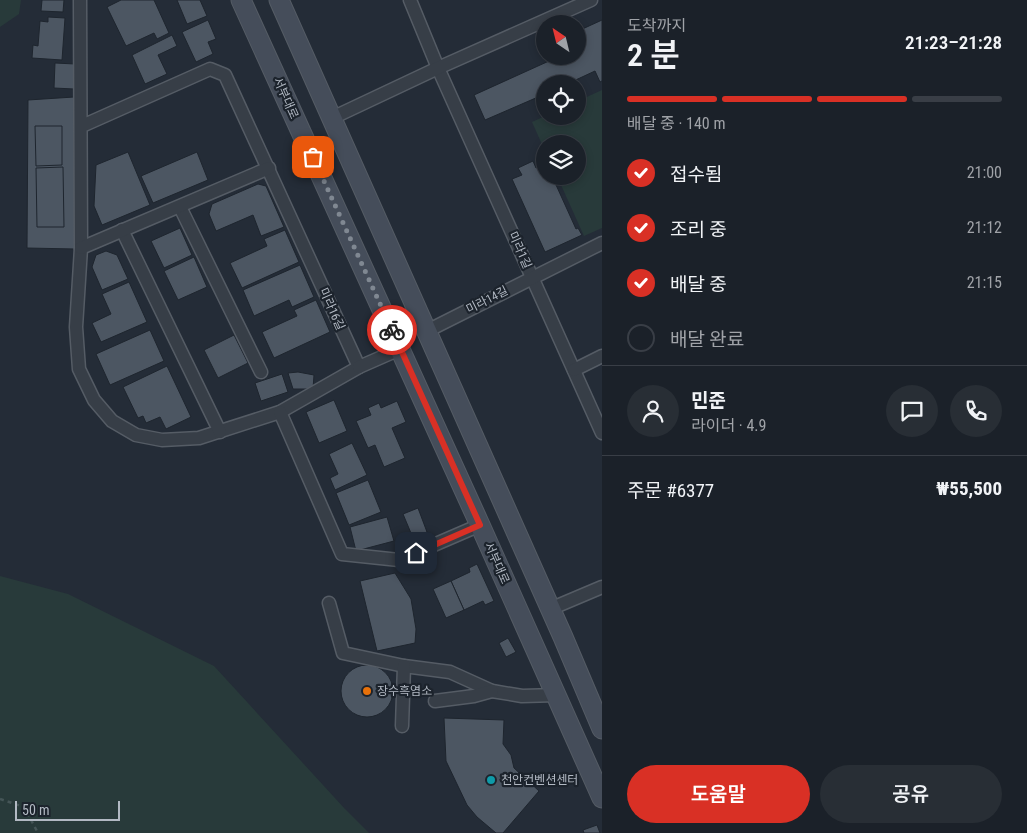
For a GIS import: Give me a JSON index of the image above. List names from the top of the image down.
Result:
{
  "streets": {
    "main road": ["서부대로"],
    "street": ["미라1길", "미라14길", "미라16길"]
  },
  "crossings": [
    ["미라1길", "미라14길"]
  ],
  "places": ["장수흑염소", "천안컨벤션센터"],
  "scale_bar": "50 m",
  "north": "top left",
  "page": {
    "heading": ["2 분", "도착까지", "21:23–21:28"],
    "panel": [
      "민준",
      "라이더 · 4.9",
      "주문 #6377",
      "₩55,500"
    ],
    "bar": "배달 중 · 140 m",
    "list": [
      ["접수됨", "21:00"],
      ["조리 중", "21:12"],
      ["배달 중", "21:15"],
      "배달 완료"
    ],
    "buttons": ["도움말", "공유"],
    "scale": "50 m"
  }
}
